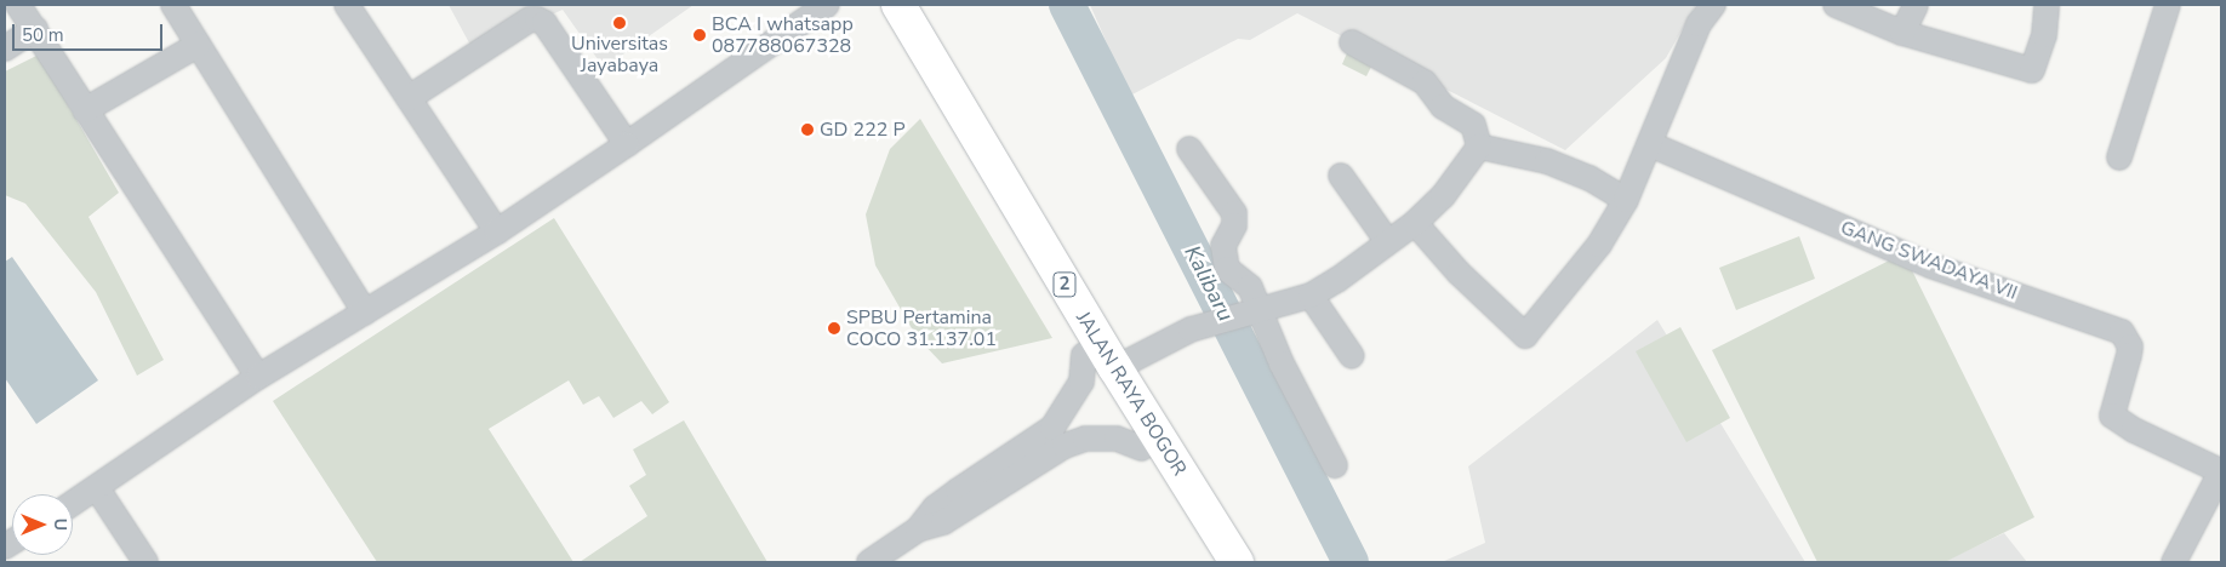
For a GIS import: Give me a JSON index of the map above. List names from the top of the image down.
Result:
{
  "streets": {
    "highway": ["2", "JALAN RAYA BOGOR"],
    "street": ["GANG SWADAYA VII"]
  },
  "water": ["Kalibaru"],
  "places": [
    "Universitas Jayabaya",
    "BCA I whatsapp 087788067328",
    "GD 222 P",
    "SPBU Pertamina COCO 31.137.01"
  ],
  "scale_bar": "50 m",
  "north": "right"
}
